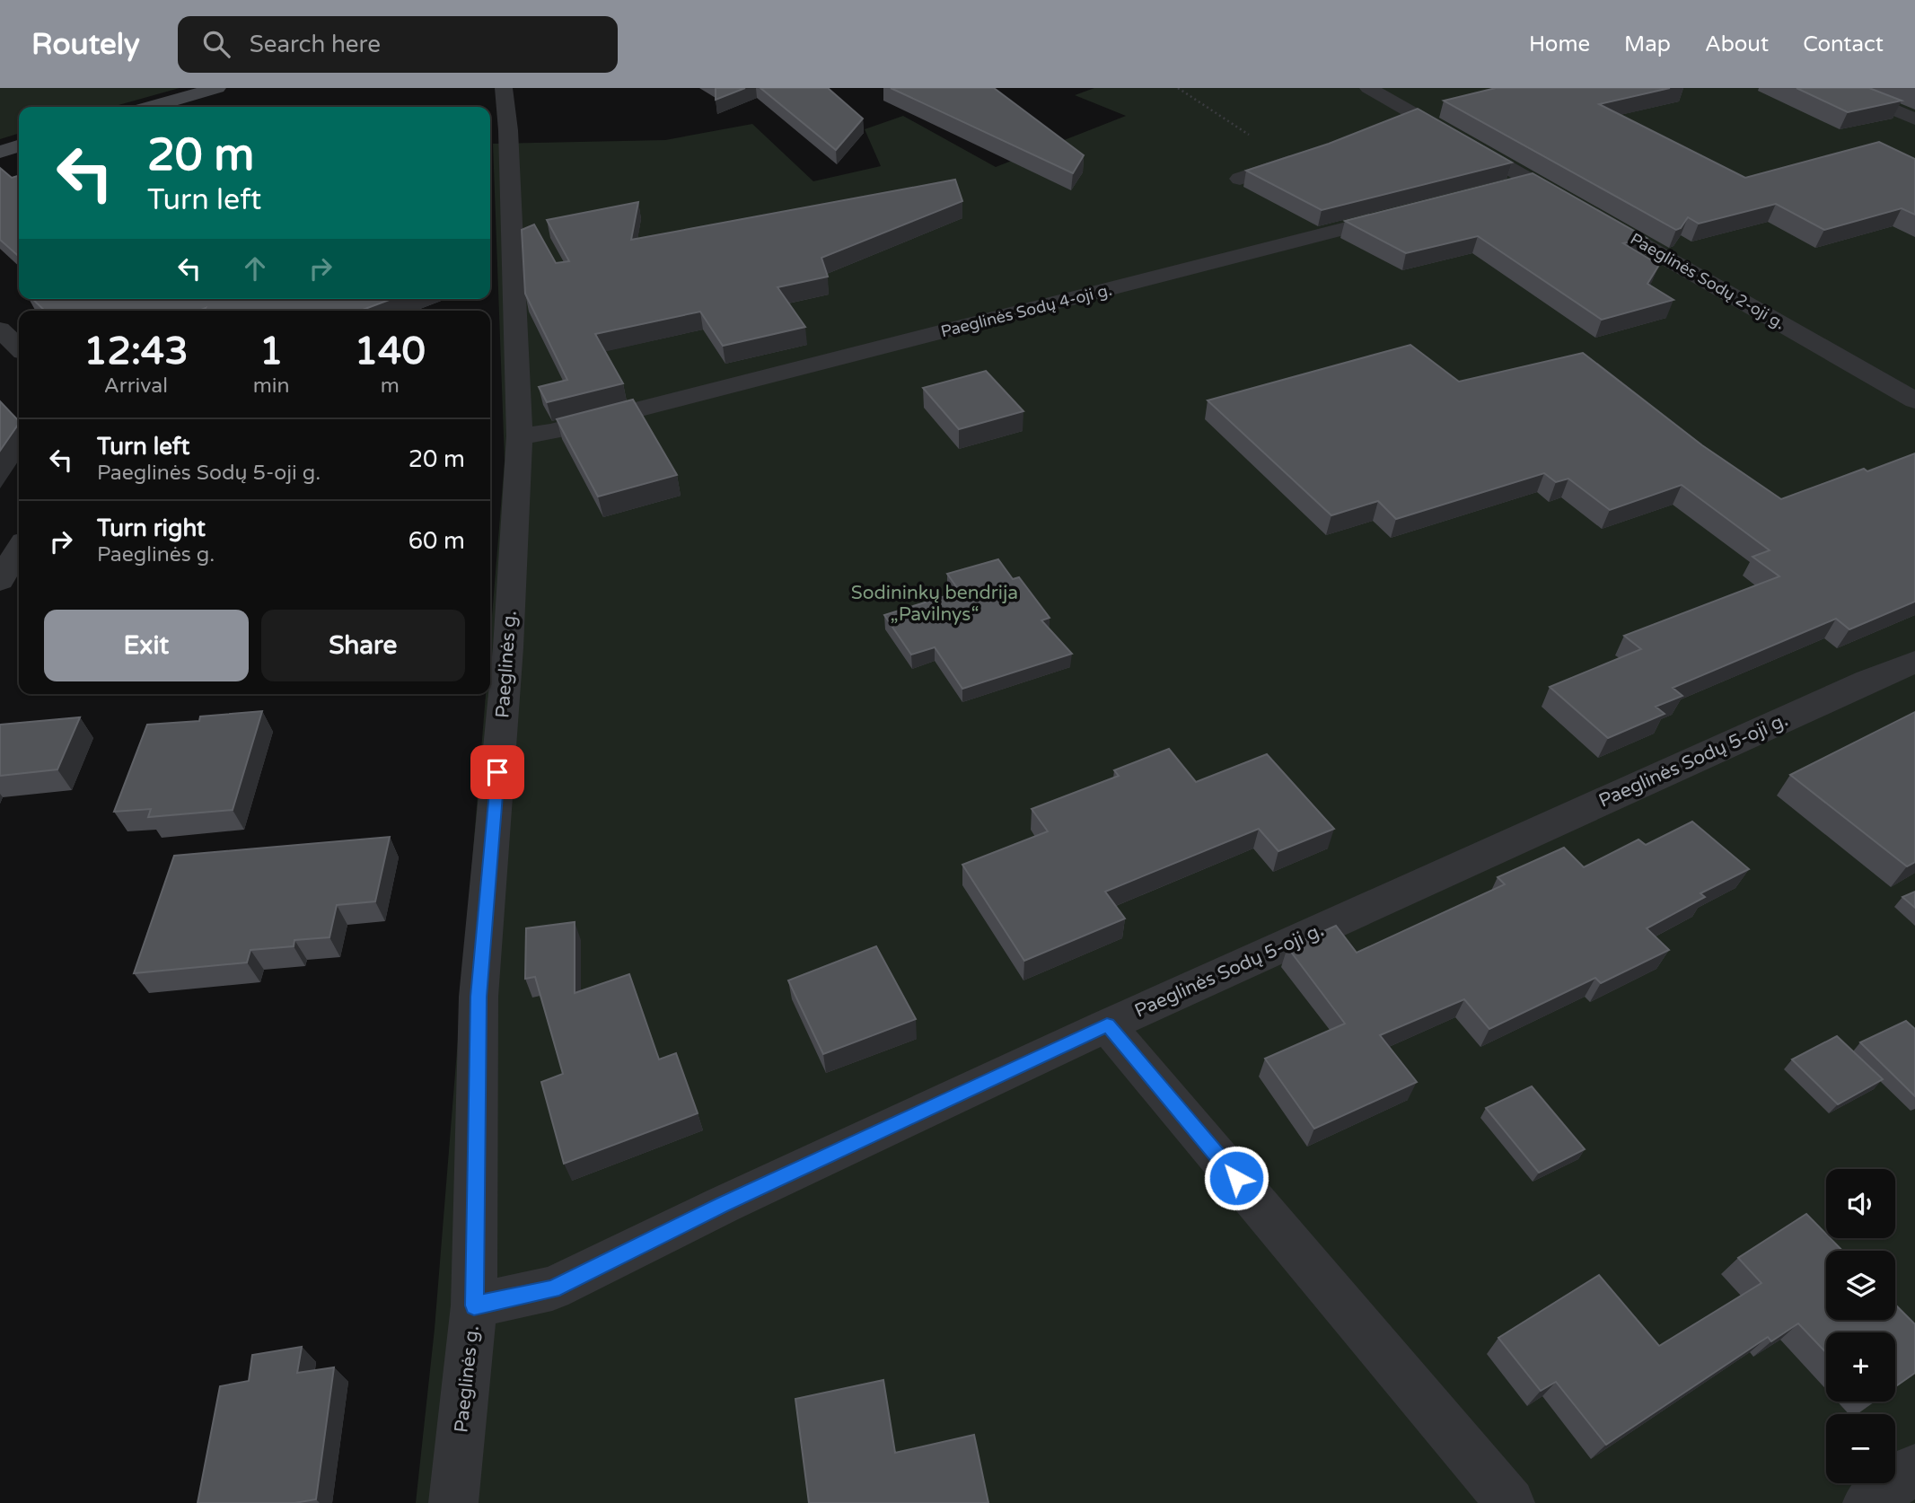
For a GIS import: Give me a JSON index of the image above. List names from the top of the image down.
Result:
{
  "streets": {
    "street": [
      "Paeglinės Sodų 2-oji g.",
      "Paeglinės Sodų 4-oji g.",
      "Paeglinės g.",
      "Paeglinės Sodų 5-oji g."
    ]
  },
  "crossings": [
    ["Paeglinės Sodų 4-oji g.", "Paeglinės g."],
    ["Paeglinės g.", "Paeglinės Sodų 5-oji g."]
  ],
  "parks": ["Sodininkų bendrija „Pavilnys“"],
  "page": {
    "header": "Routely",
    "search": "Search here",
    "nav": [
      "Home",
      "Map",
      "About",
      "Contact"
    ],
    "turn": ["20 m", "Turn left"],
    "eta": [
      "12:43",
      "Arrival",
      "1",
      "min",
      "140",
      "m"
    ],
    "list": [
      {
        "name": "Turn left",
        "note": "Paeglinės Sodų 5-oji g.",
        "value": "20 m"
      },
      {
        "name": "Turn right",
        "note": "Paeglinės g.",
        "value": "60 m"
      }
    ],
    "buttons": ["Exit", "Share"],
    "map_buttons": ["+", "−"]
  }
}
